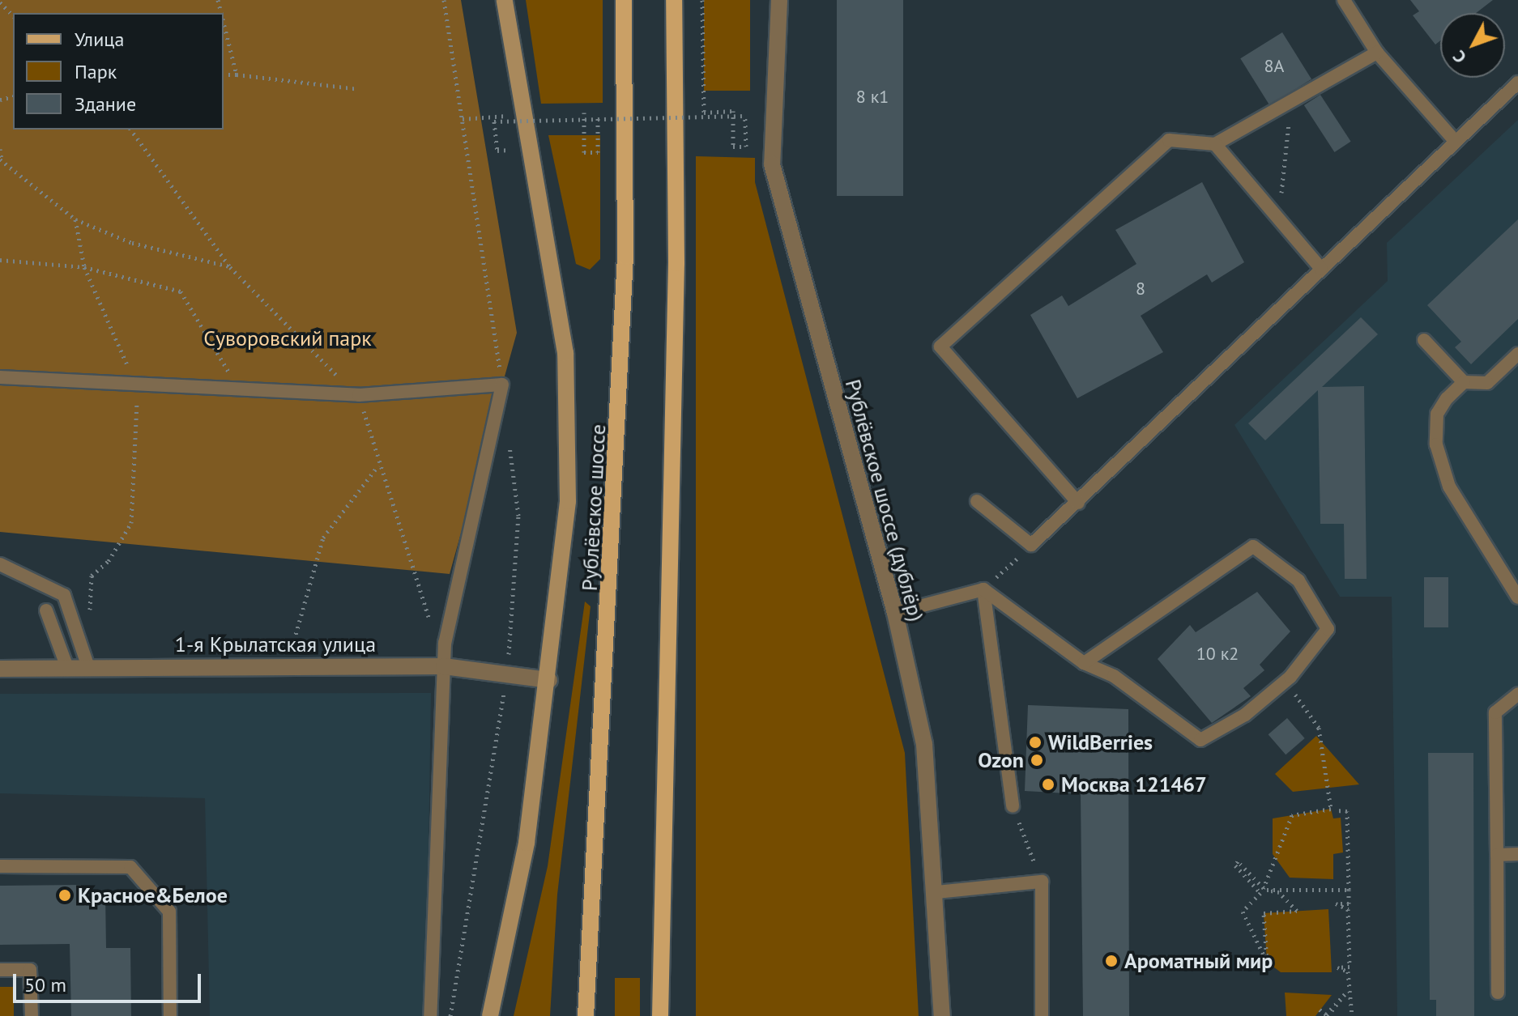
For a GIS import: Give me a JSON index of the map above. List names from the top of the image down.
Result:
{
  "streets": {
    "main road": ["Рублёвское шоссе"],
    "street": ["Рублёвское шоссе (дублёр)", "1-я Крылатская улица"]
  },
  "parks": ["Суворовский парк"],
  "places": [
    "WildBerries",
    "Ozon",
    "Москва 121467",
    "Красное&Белое",
    "Ароматный мир"
  ],
  "house_numbers": [
    "8А",
    "8 к1",
    "8",
    "10 к2"
  ],
  "legend": ["Улица", "Парк", "Здание"],
  "scale_bar": "50 m",
  "north": "bottom left"
}
